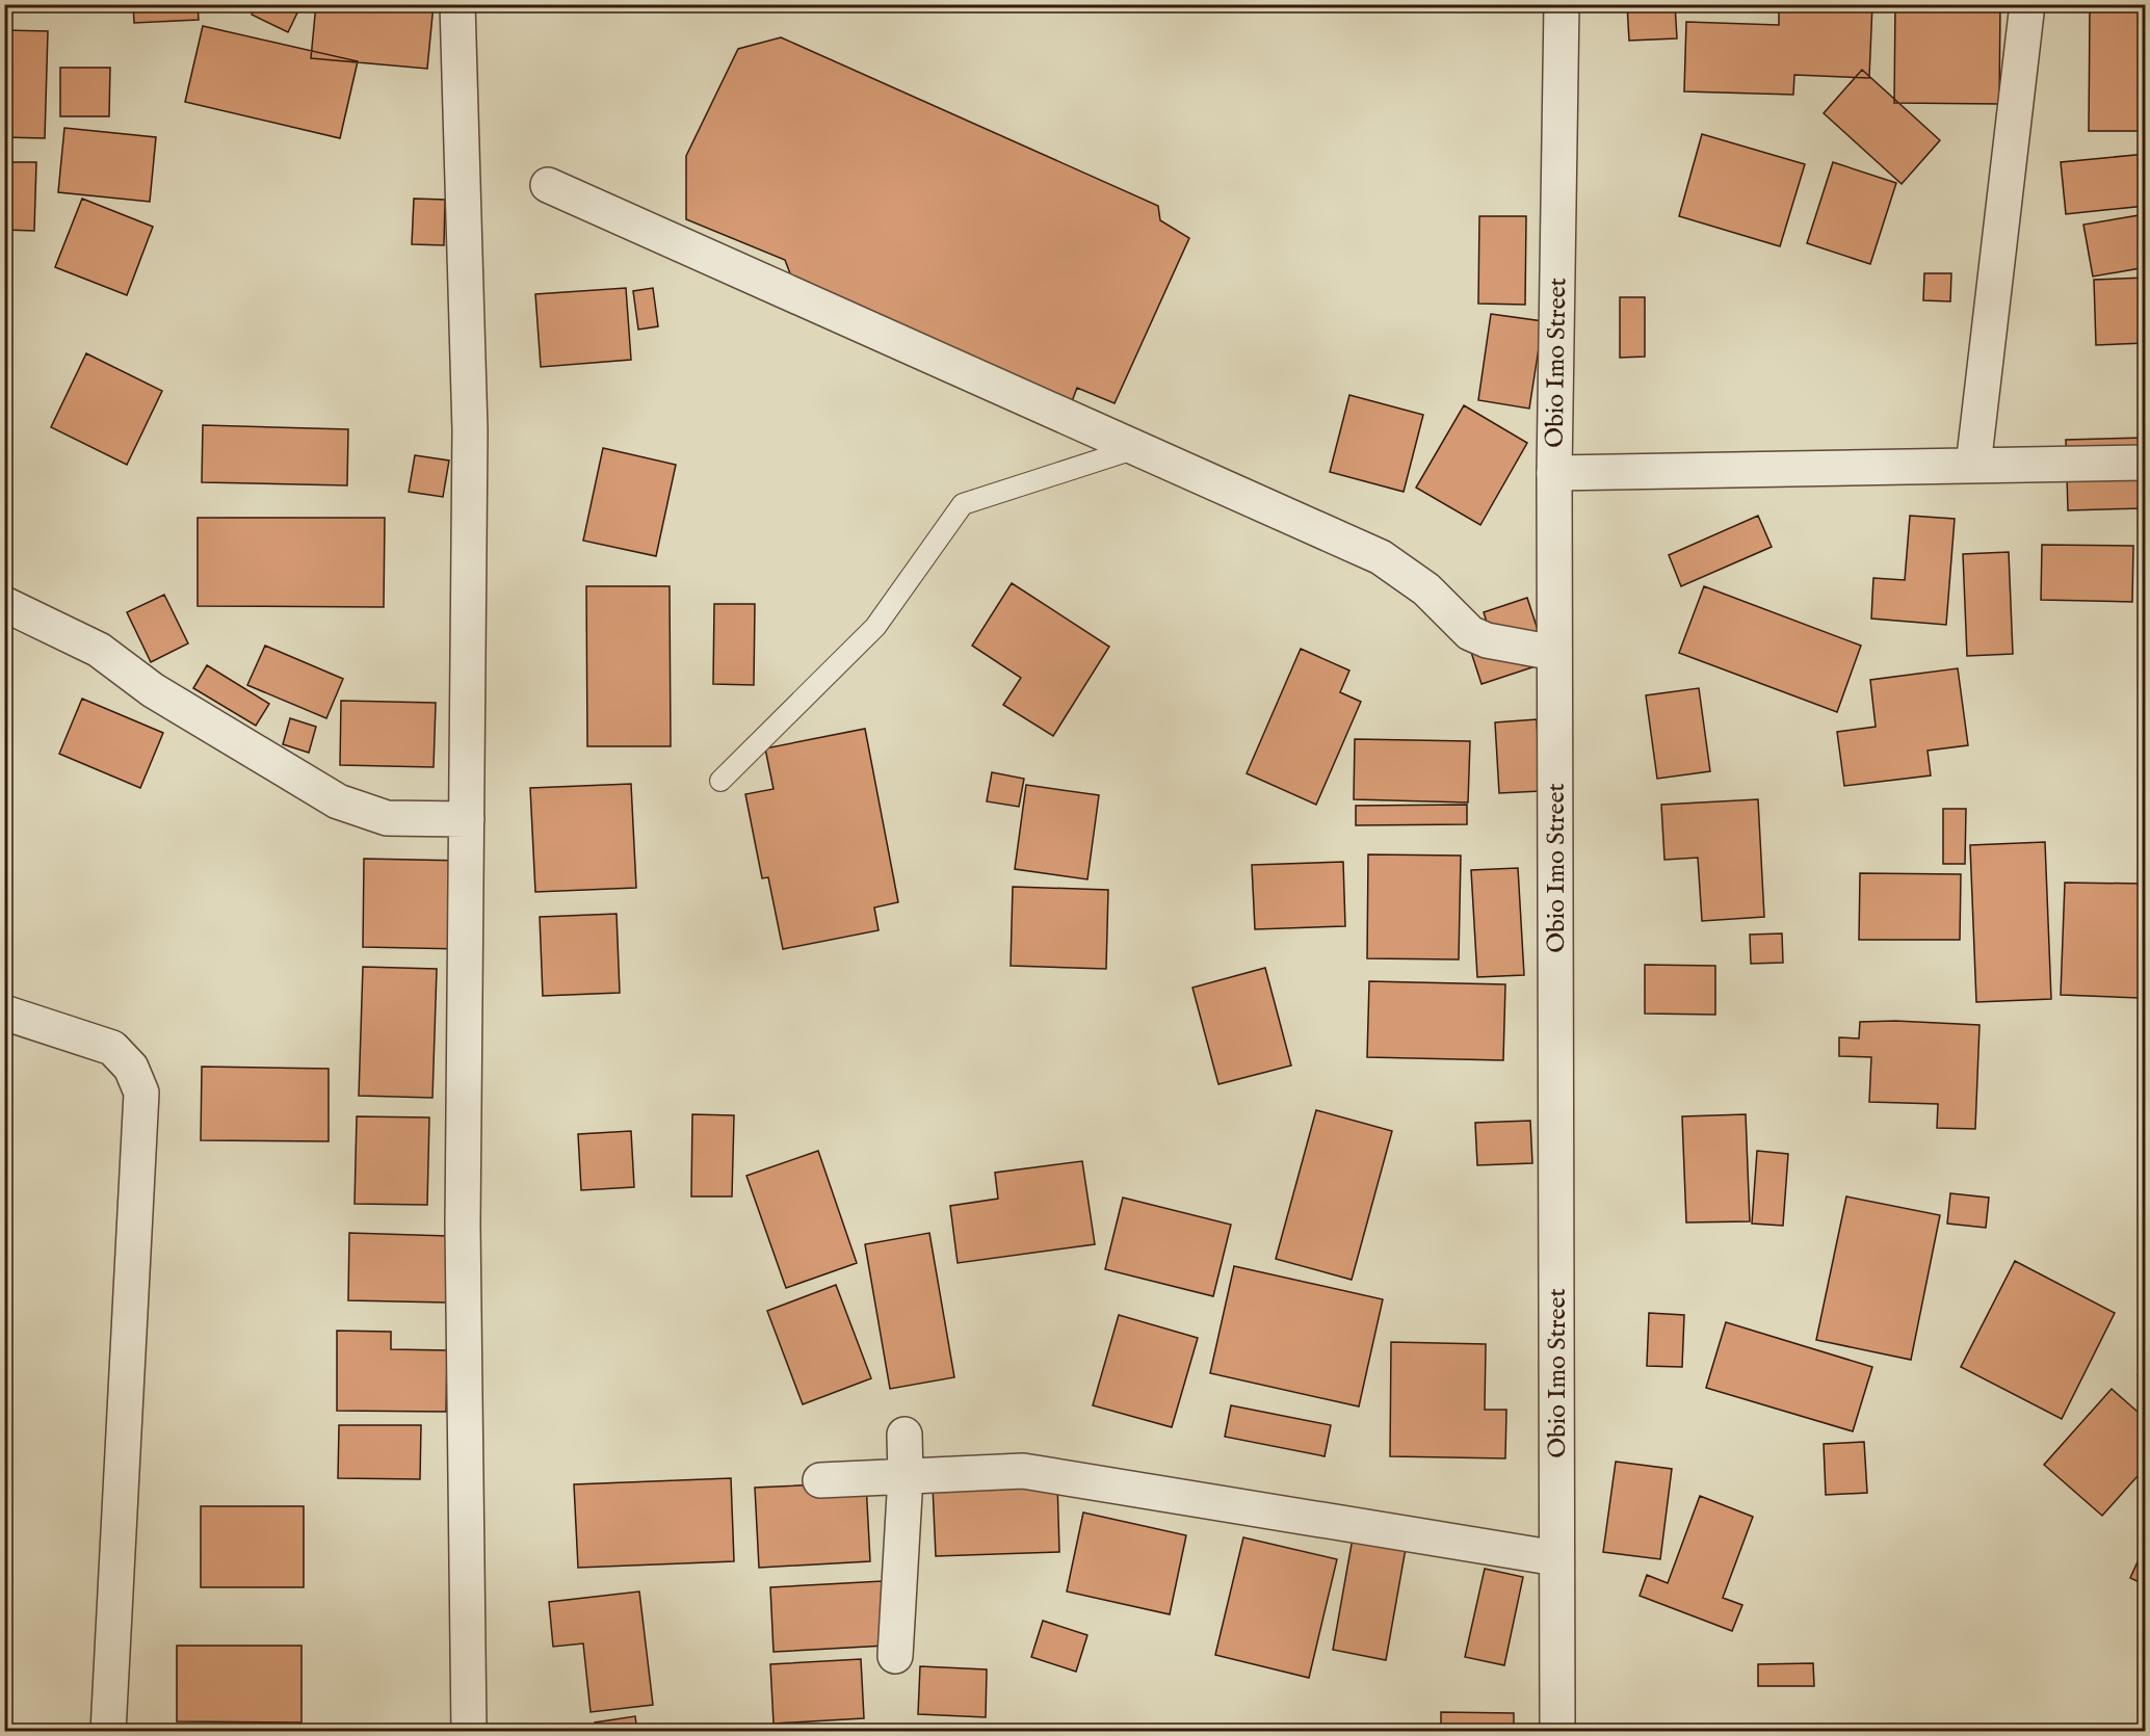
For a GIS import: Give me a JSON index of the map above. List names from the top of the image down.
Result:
{
  "streets": {
    "street": ["Obio Imo Street"]
  }
}
